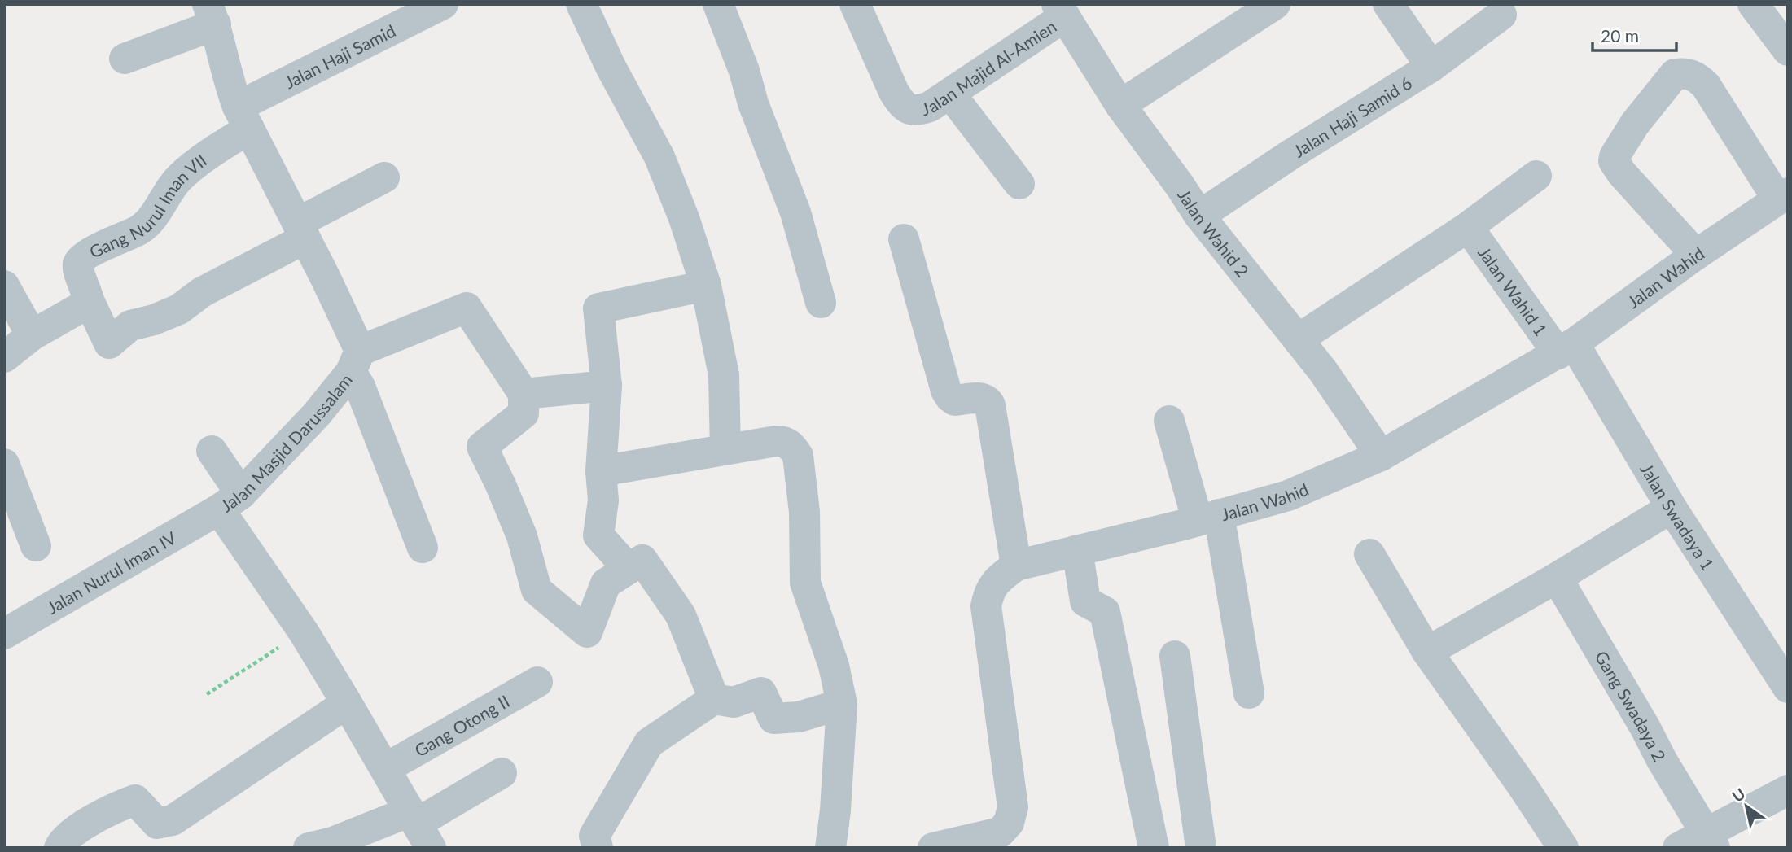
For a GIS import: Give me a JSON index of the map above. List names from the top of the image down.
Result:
{
  "streets": {
    "street": [
      "Jalan Haji Samid",
      "Jalan Majid Al-Amien",
      "Jalan Haji Samid 6",
      "Gang Nurul Iman VII",
      "Jalan Wahid 2",
      "Jalan Wahid",
      "Jalan Wahid 1",
      "Jalan Masjid Darussalam",
      "Jalan Swadaya 1",
      "Jalan Nurul Iman IV",
      "Gang Swadaya 2",
      "Gang Otong II"
    ]
  },
  "crossings": [
    ["Jalan Haji Samid", "Gang Nurul Iman VII"],
    ["Jalan Haji Samid", "Jalan Masjid Darussalam"],
    ["Jalan Majid Al-Amien", "Jalan Wahid 2"],
    ["Jalan Haji Samid 6", "Jalan Wahid 2"],
    ["Gang Nurul Iman VII", "Jalan Masjid Darussalam"],
    ["Jalan Wahid 2", "Jalan Wahid"],
    ["Jalan Wahid", "Jalan Wahid 1"],
    ["Jalan Wahid", "Jalan Swadaya 1"],
    ["Jalan Wahid 1", "Jalan Swadaya 1"],
    ["Jalan Masjid Darussalam", "Jalan Nurul Iman IV"],
    ["Jalan Masjid Darussalam", "Gang Otong II"]
  ],
  "scale_bar": "20 m",
  "north": "top left"
}
